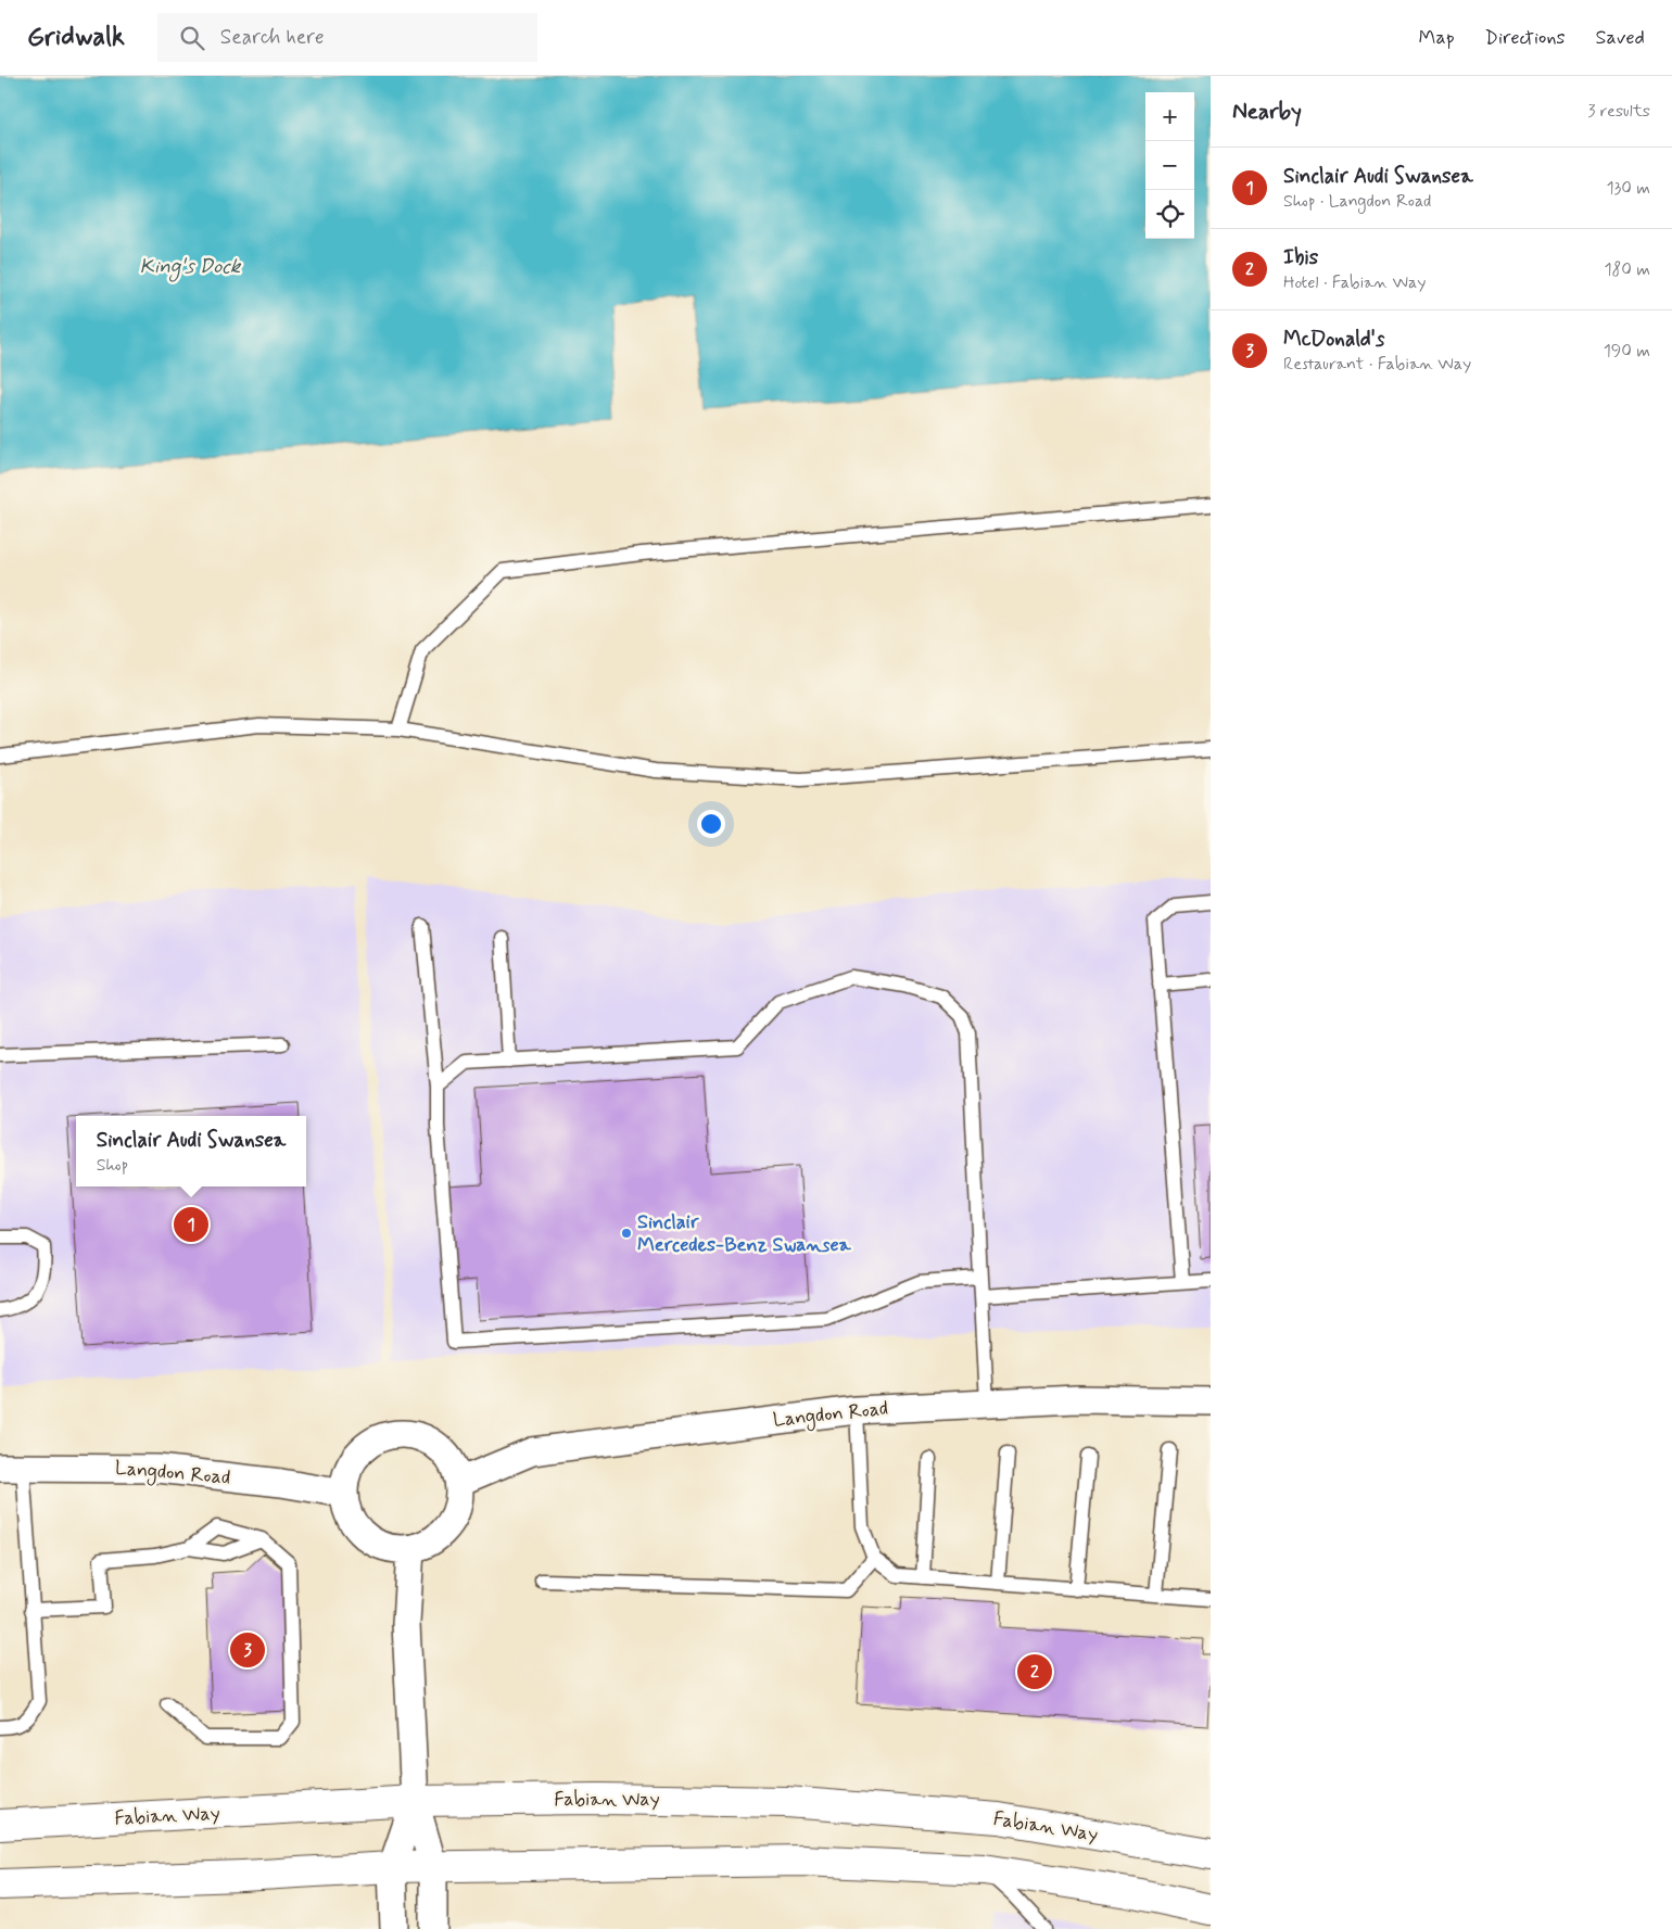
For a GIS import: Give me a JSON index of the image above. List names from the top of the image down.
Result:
{
  "streets": {
    "highway": ["Fabian Way"],
    "street": ["Langdon Road"]
  },
  "water": ["King's Dock"],
  "places": ["Sinclair Mercedes-Benz Swansea"],
  "page": {
    "header": "Gridwalk",
    "search": "Search here",
    "nav": ["Map", "Directions", "Saved"],
    "heading": ["Nearby", "3 results"],
    "map_buttons": ["+", "−"],
    "list": [
      {
        "mark": "1",
        "name": "Sinclair Audi Swansea",
        "note": "Shop · Langdon Road",
        "value": "130 m"
      },
      {
        "mark": "2",
        "name": "Ibis",
        "note": "Hotel · Fabian Way",
        "value": "180 m"
      },
      {
        "mark": "3",
        "name": "McDonald's",
        "note": "Restaurant · Fabian Way",
        "value": "190 m"
      }
    ],
    "popup": ["Sinclair Audi Swansea", "Shop"],
    "pins": ["1", "3", "2"]
  }
}
